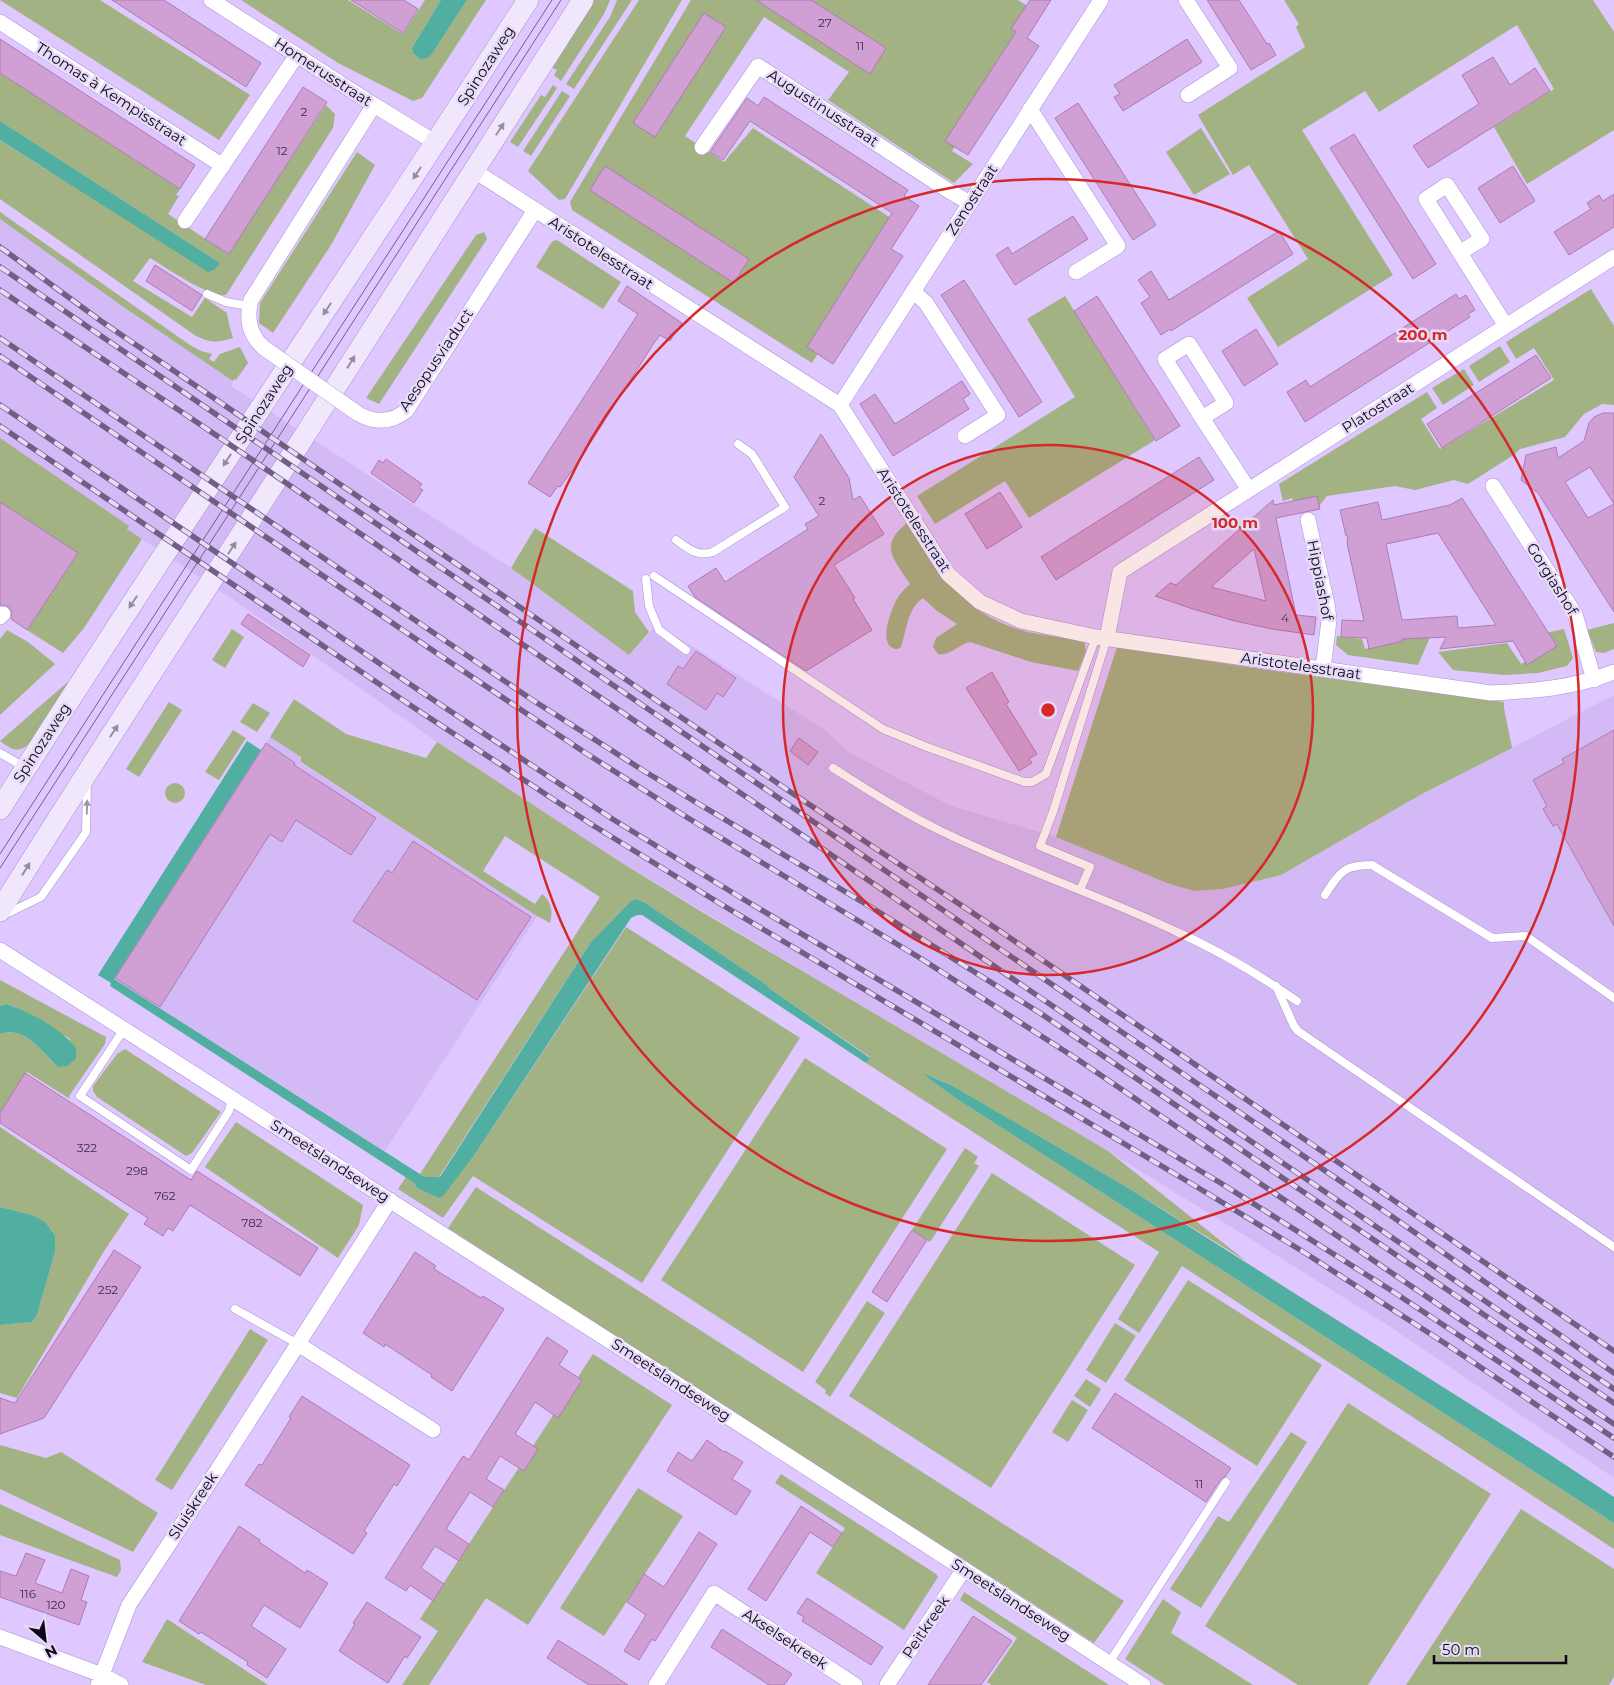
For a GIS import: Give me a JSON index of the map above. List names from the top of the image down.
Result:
{
  "streets": {
    "main road": ["Spinozaweg"],
    "street": [
      "Homerusstraat",
      "Thomas à Kempisstraat",
      "Augustinusstraat",
      "Zenostraat",
      "Aristotelesstraat",
      "Aesopusviaduct",
      "Platostraat",
      "Gorgiashof",
      "Hippiashof",
      "Smeetslandseweg",
      "Sluiskreek",
      "Peitkreek",
      "Akselsekreek"
    ]
  },
  "crossings": [
    ["Spinozaweg", "Homerusstraat"],
    ["Augustinusstraat", "Zenostraat"],
    ["Zenostraat", "Aristotelesstraat"],
    ["Aristotelesstraat", "Aesopusviaduct"],
    ["Aristotelesstraat", "Platostraat"],
    ["Aristotelesstraat", "Gorgiashof"],
    ["Aristotelesstraat", "Hippiashof"],
    ["Smeetslandseweg", "Sluiskreek"],
    ["Smeetslandseweg", "Peitkreek"]
  ],
  "house_numbers": [
    "27",
    "11",
    "2",
    "12",
    "2",
    "4",
    "322",
    "298",
    "762",
    "782",
    "252",
    "11",
    "116",
    "120"
  ],
  "scale_bar": "50 m",
  "north": "bottom right",
  "rings": ["200 m", "100 m"]
}
